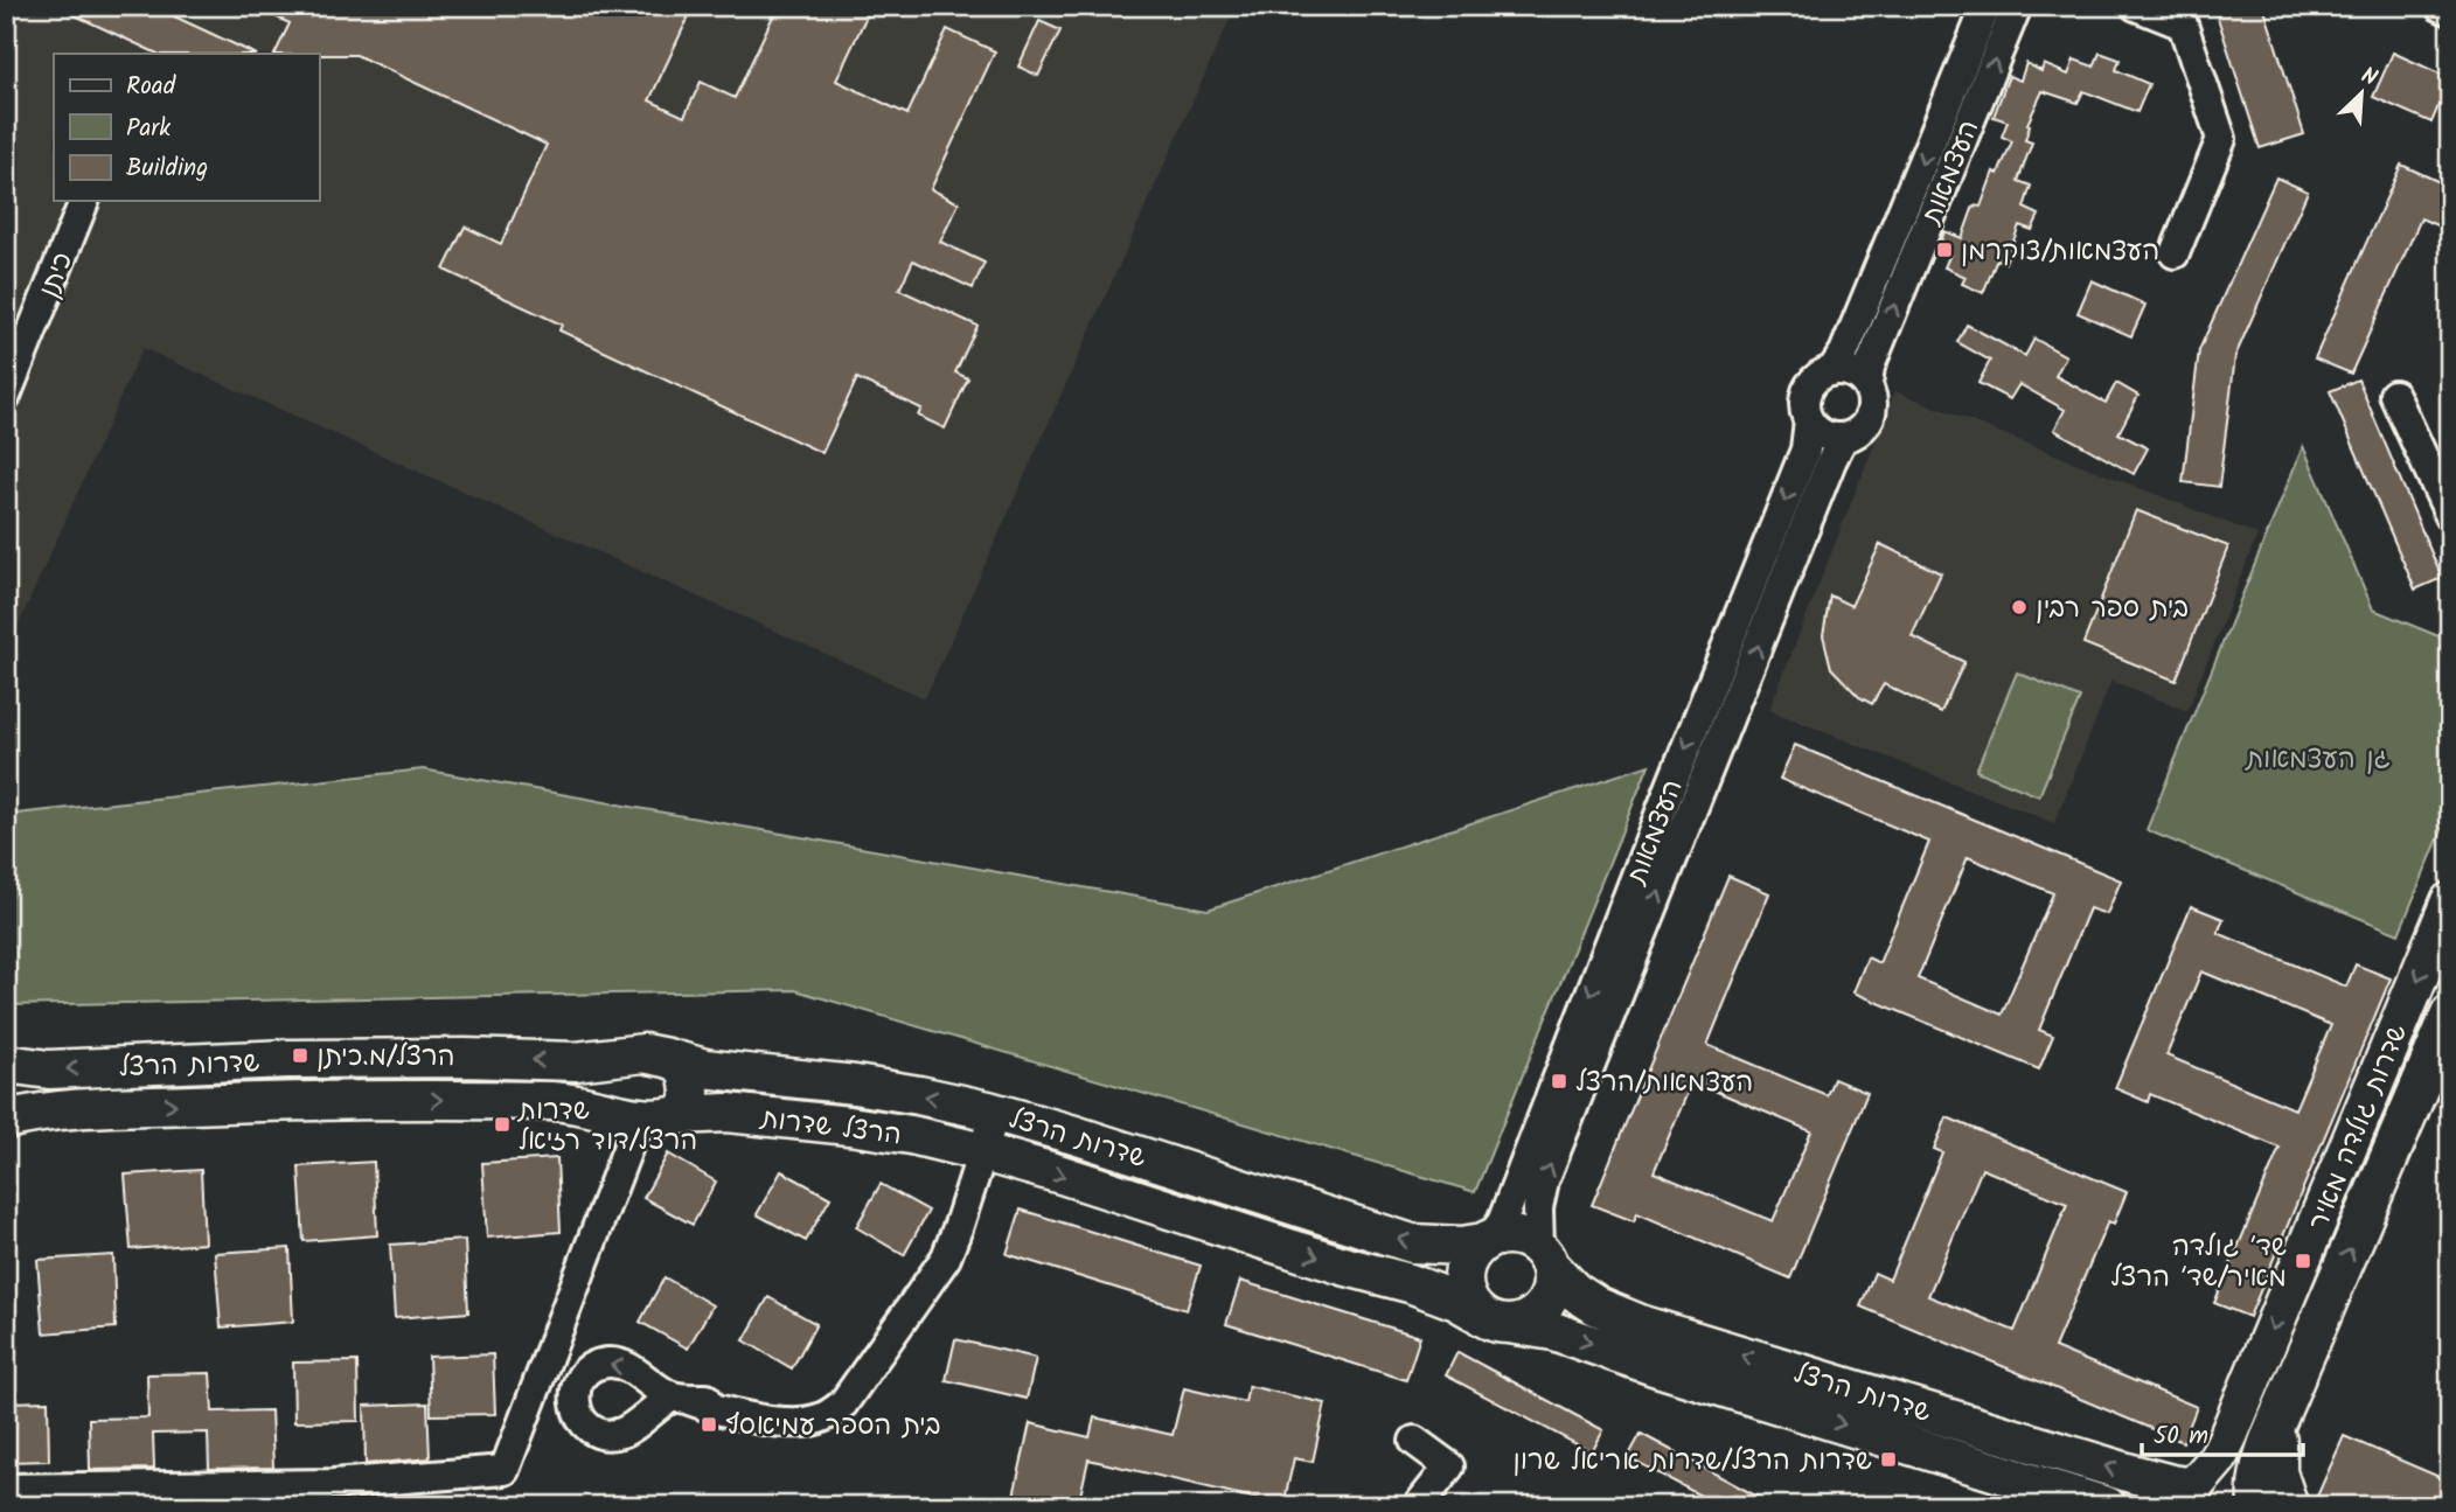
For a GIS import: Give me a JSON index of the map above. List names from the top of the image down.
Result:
{
  "streets": {
    "main road": ["שדרות הרצל", "הרצל שדרות", "שדרות גולדה מאיר"],
    "street": ["העצמאות", "כיתן"]
  },
  "crossings": [
    ["העצמאות", "שדרות הרצל"],
    ["שדרות הרצל", "הרצל שדרות"],
    ["שדרות הרצל", "שדרות גולדה מאיר"]
  ],
  "parks": ["גן העצמאות"],
  "places": {
    "transit": [
      "העצמאות/צוקרמן",
      "הרצל/מ.כיתן",
      "העצמאות/הרצל",
      "שדרות הרצל/דוד רזיאל",
      "שד׳ גולדה מאיר/שד׳ הרצל",
      "בית הספר עמיאסף",
      "שדרות הרצל/שדרות אריאל שרון"
    ],
    "other": ["בית ספר רבין"]
  },
  "legend": ["Road", "Park", "Building"],
  "scale_bar": "50 m",
  "north": "top right"
}
